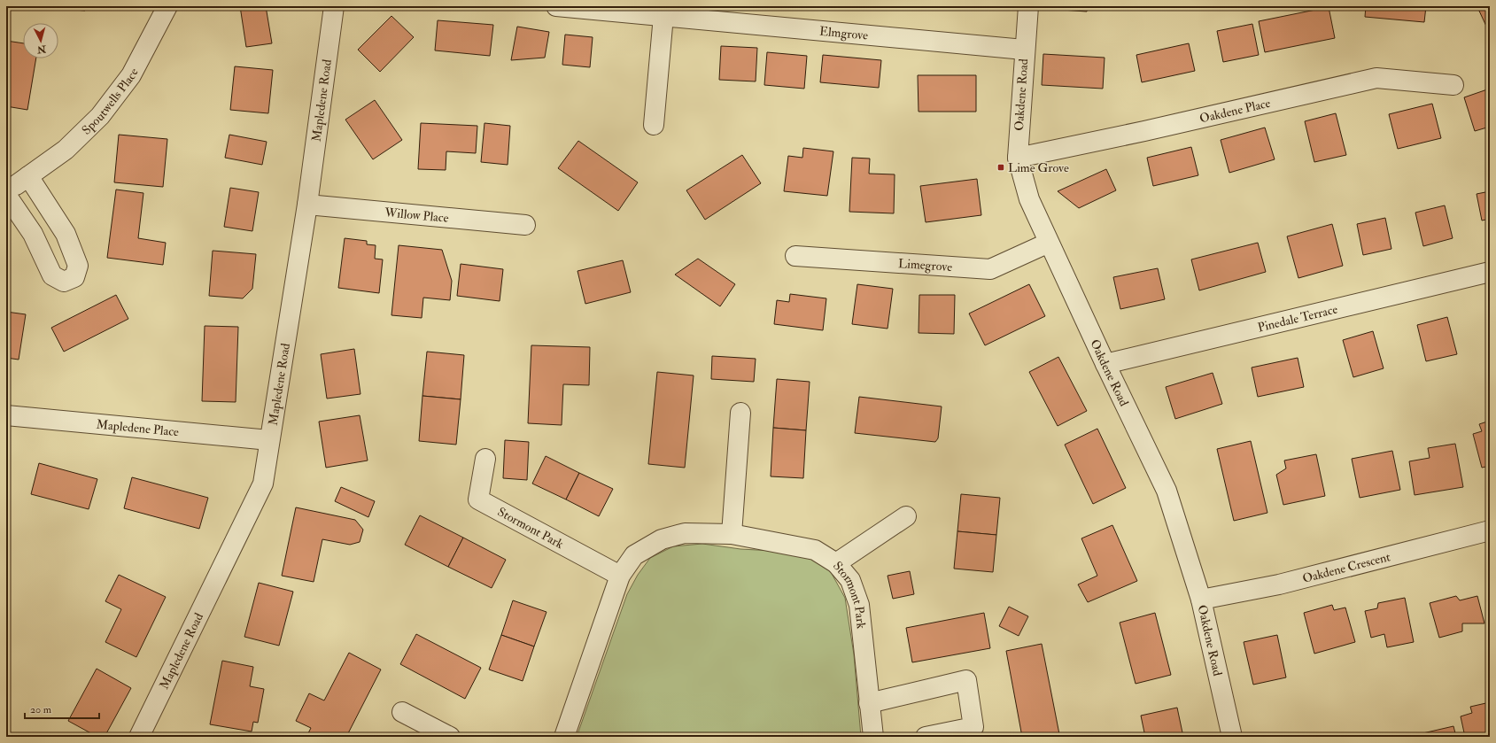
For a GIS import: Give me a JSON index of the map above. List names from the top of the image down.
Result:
{
  "streets": {
    "street": [
      "Elmgrove",
      "Oakdene Road",
      "Spoutwells Place",
      "Mapledene Road",
      "Oakdene Place",
      "Willow Place",
      "Limegrove",
      "Pinedale Terrace",
      "Mapledene Place",
      "Stormont Park",
      "Oakdene Crescent"
    ]
  },
  "crossings": [
    ["Elmgrove", "Oakdene Road"],
    ["Oakdene Road", "Oakdene Place"],
    ["Oakdene Road", "Limegrove"],
    ["Oakdene Road", "Pinedale Terrace"],
    ["Oakdene Road", "Oakdene Crescent"],
    ["Mapledene Road", "Willow Place"],
    ["Mapledene Road", "Mapledene Place"]
  ],
  "places": {
    "transit": ["Lime Grove"]
  },
  "scale_bar": "20 m",
  "north": "bottom"
}
